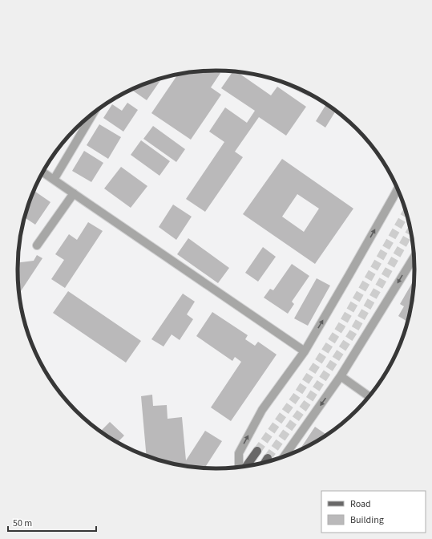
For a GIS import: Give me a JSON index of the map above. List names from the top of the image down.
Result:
{
  "legend": ["Road", "Building"],
  "scale_bar": "50 m"
}
